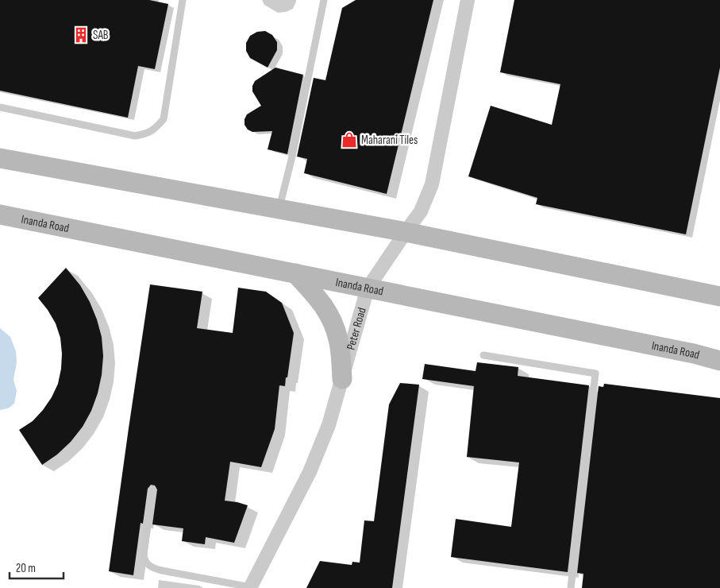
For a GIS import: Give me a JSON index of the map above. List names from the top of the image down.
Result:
{
  "streets": {
    "main road": ["Inanda Road"],
    "street": ["Peter Road"]
  },
  "crossings": [
    ["Inanda Road", "Peter Road"]
  ],
  "places": {
    "building": ["SAB"],
    "shop": ["Maharani Tiles"]
  },
  "scale_bar": "20 m"
}
